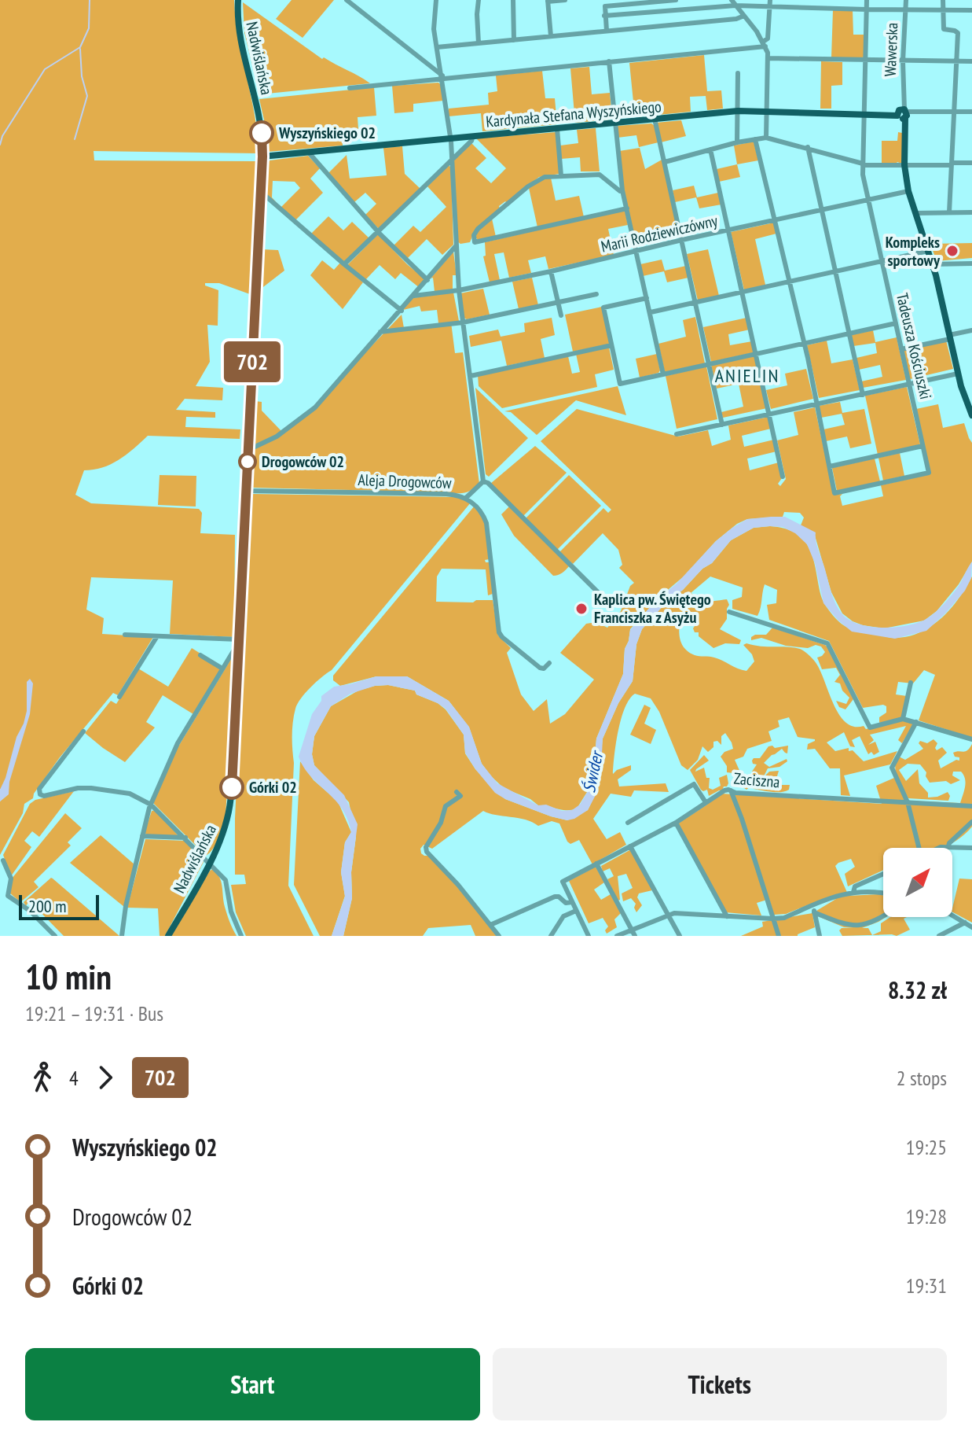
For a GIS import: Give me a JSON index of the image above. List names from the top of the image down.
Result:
{
  "streets": {
    "main road": ["Wawerska", "Nadwiślańska", "Kardynała Stefana Wyszyńskiego"],
    "street": [
      "Marii Rodziewiczówny",
      "Tadeusza Kościuszki",
      "Aleja Drogowców",
      "Zaciszna"
    ]
  },
  "crossings": [
    ["Wawerska", "Kardynała Stefana Wyszyńskiego"],
    ["Wawerska", "Marii Rodziewiczówny"],
    ["Nadwiślańska", "Kardynała Stefana Wyszyńskiego"],
    ["Nadwiślańska", "Aleja Drogowców"],
    ["Kardynała Stefana Wyszyńskiego", "Tadeusza Kościuszki"],
    ["Marii Rodziewiczówny", "Tadeusza Kościuszki"]
  ],
  "districts": ["ANIELIN"],
  "water": ["Świder"],
  "places": [
    "Wyszyńskiego 02",
    "Kompleks sportowy",
    "Drogowców 02",
    "Kaplica pw. Świętego Franciszka z Asyżu",
    "Górki 02"
  ],
  "lines": ["bus line 702"],
  "scale_bar": "200 m",
  "north": "top right",
  "page": {
    "on_map": "702",
    "scale": "200 m",
    "heading": ["10 min", "19:21 – 19:31 · Bus", "8.32 zł"],
    "legs": ["4", "702", "2 stops"],
    "list": [
      {
        "name": "Wyszyńskiego 02",
        "value": "19:25"
      },
      {
        "name": "Drogowców 02",
        "value": "19:28"
      },
      {
        "name": "Górki 02",
        "value": "19:31"
      }
    ],
    "buttons": ["Start", "Tickets"]
  }
}
